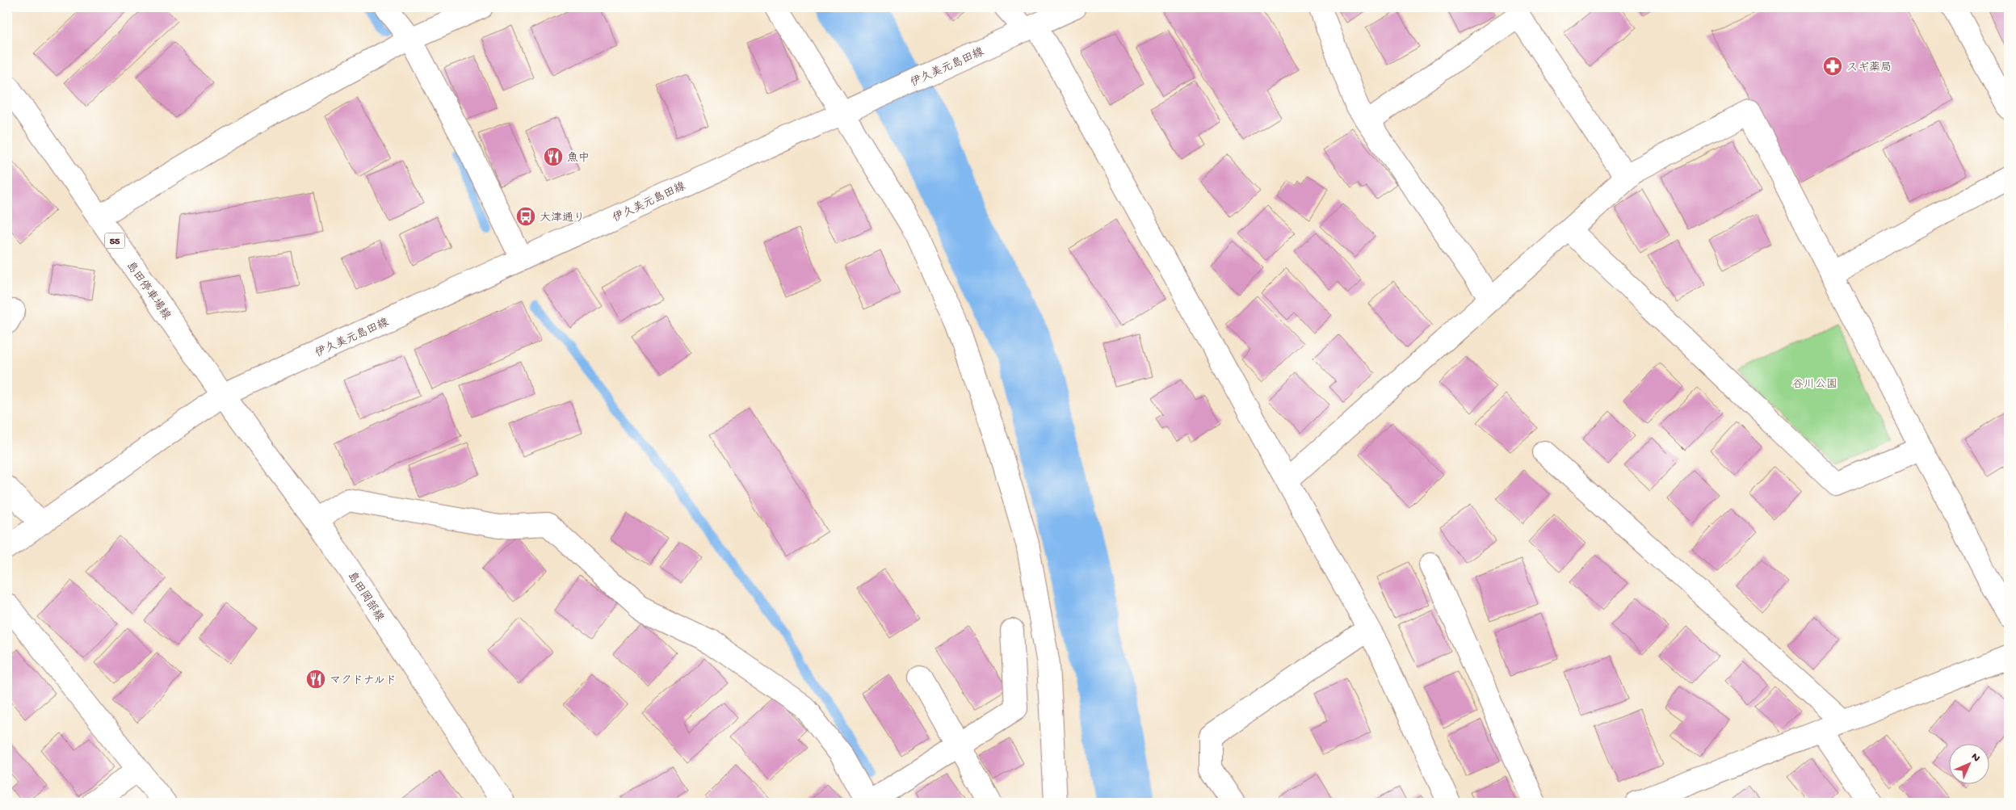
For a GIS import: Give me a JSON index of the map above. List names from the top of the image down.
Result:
{
  "streets": {
    "street": [
      "伊久美元島田線",
      "55",
      "島田停車場線",
      "島田岡部線"
    ]
  },
  "crossings": [
    ["伊久美元島田線", "島田停車場線"],
    ["伊久美元島田線", "島田岡部線"],
    ["島田停車場線", "島田岡部線"]
  ],
  "parks": ["谷川公園"],
  "places": {
    "pharmacy": ["スギ薬局"],
    "restaurant": ["魚中", "マクドナルド"],
    "bus stop": ["大津通り"]
  },
  "north": "top right"
}
